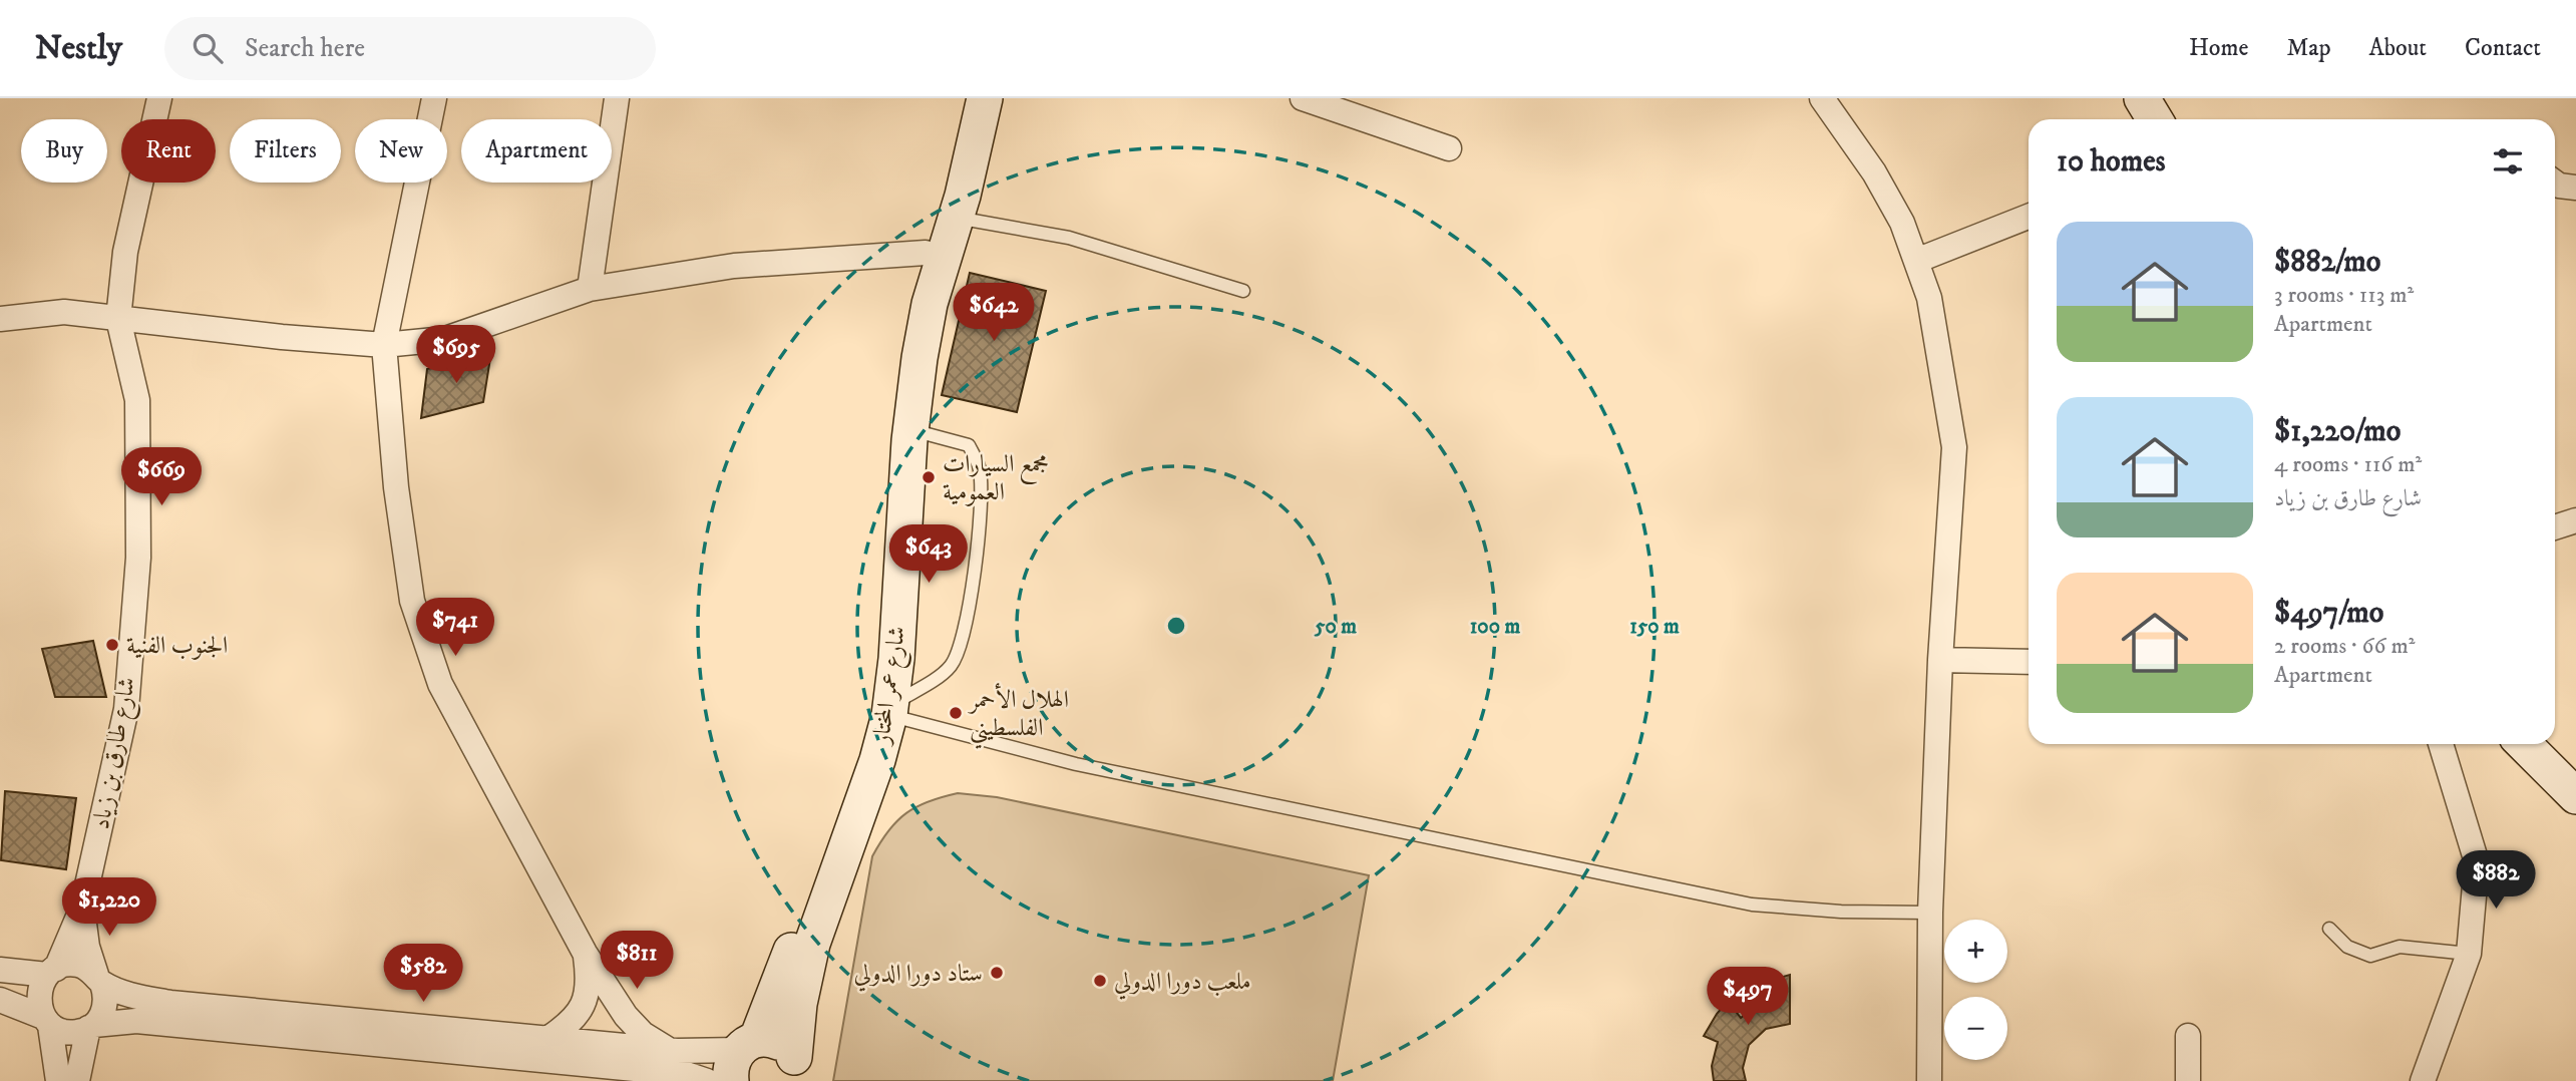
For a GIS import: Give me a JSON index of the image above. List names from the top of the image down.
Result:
{
  "streets": {
    "main road": ["شارع عمر المختار"],
    "street": ["شارع طارق بن زياد"]
  },
  "places": [
    "مجمع السيارات العمومية",
    "الجنوب الفنية",
    "الهلال الأحمر الفلسطيني",
    "ستاد دورا الدولي",
    "ملعب دورا الدولي"
  ],
  "page": {
    "header": "Nestly",
    "search": "Search here",
    "nav": [
      "Home",
      "Map",
      "About",
      "Contact"
    ],
    "chip": [
      "Buy",
      "Rent",
      "Filters",
      "New",
      "Apartment"
    ],
    "heading": "10 homes",
    "list": [
      {
        "name": "$882/mo",
        "note": "3 rooms · 113 m² · Apartment"
      },
      {
        "name": "$1,220/mo",
        "note": "4 rooms · 116 m² · شارع طارق بن زياد"
      },
      {
        "name": "$497/mo",
        "note": "2 rooms · 66 m² · Apartment"
      }
    ],
    "price": [
      "$642",
      "$695",
      "$669",
      "$643",
      "$741",
      "$882",
      "$1,220",
      "$811",
      "$582",
      "$497"
    ],
    "map_buttons": ["+", "−"]
  },
  "rings": ["50 m", "100 m", "150 m"]
}
